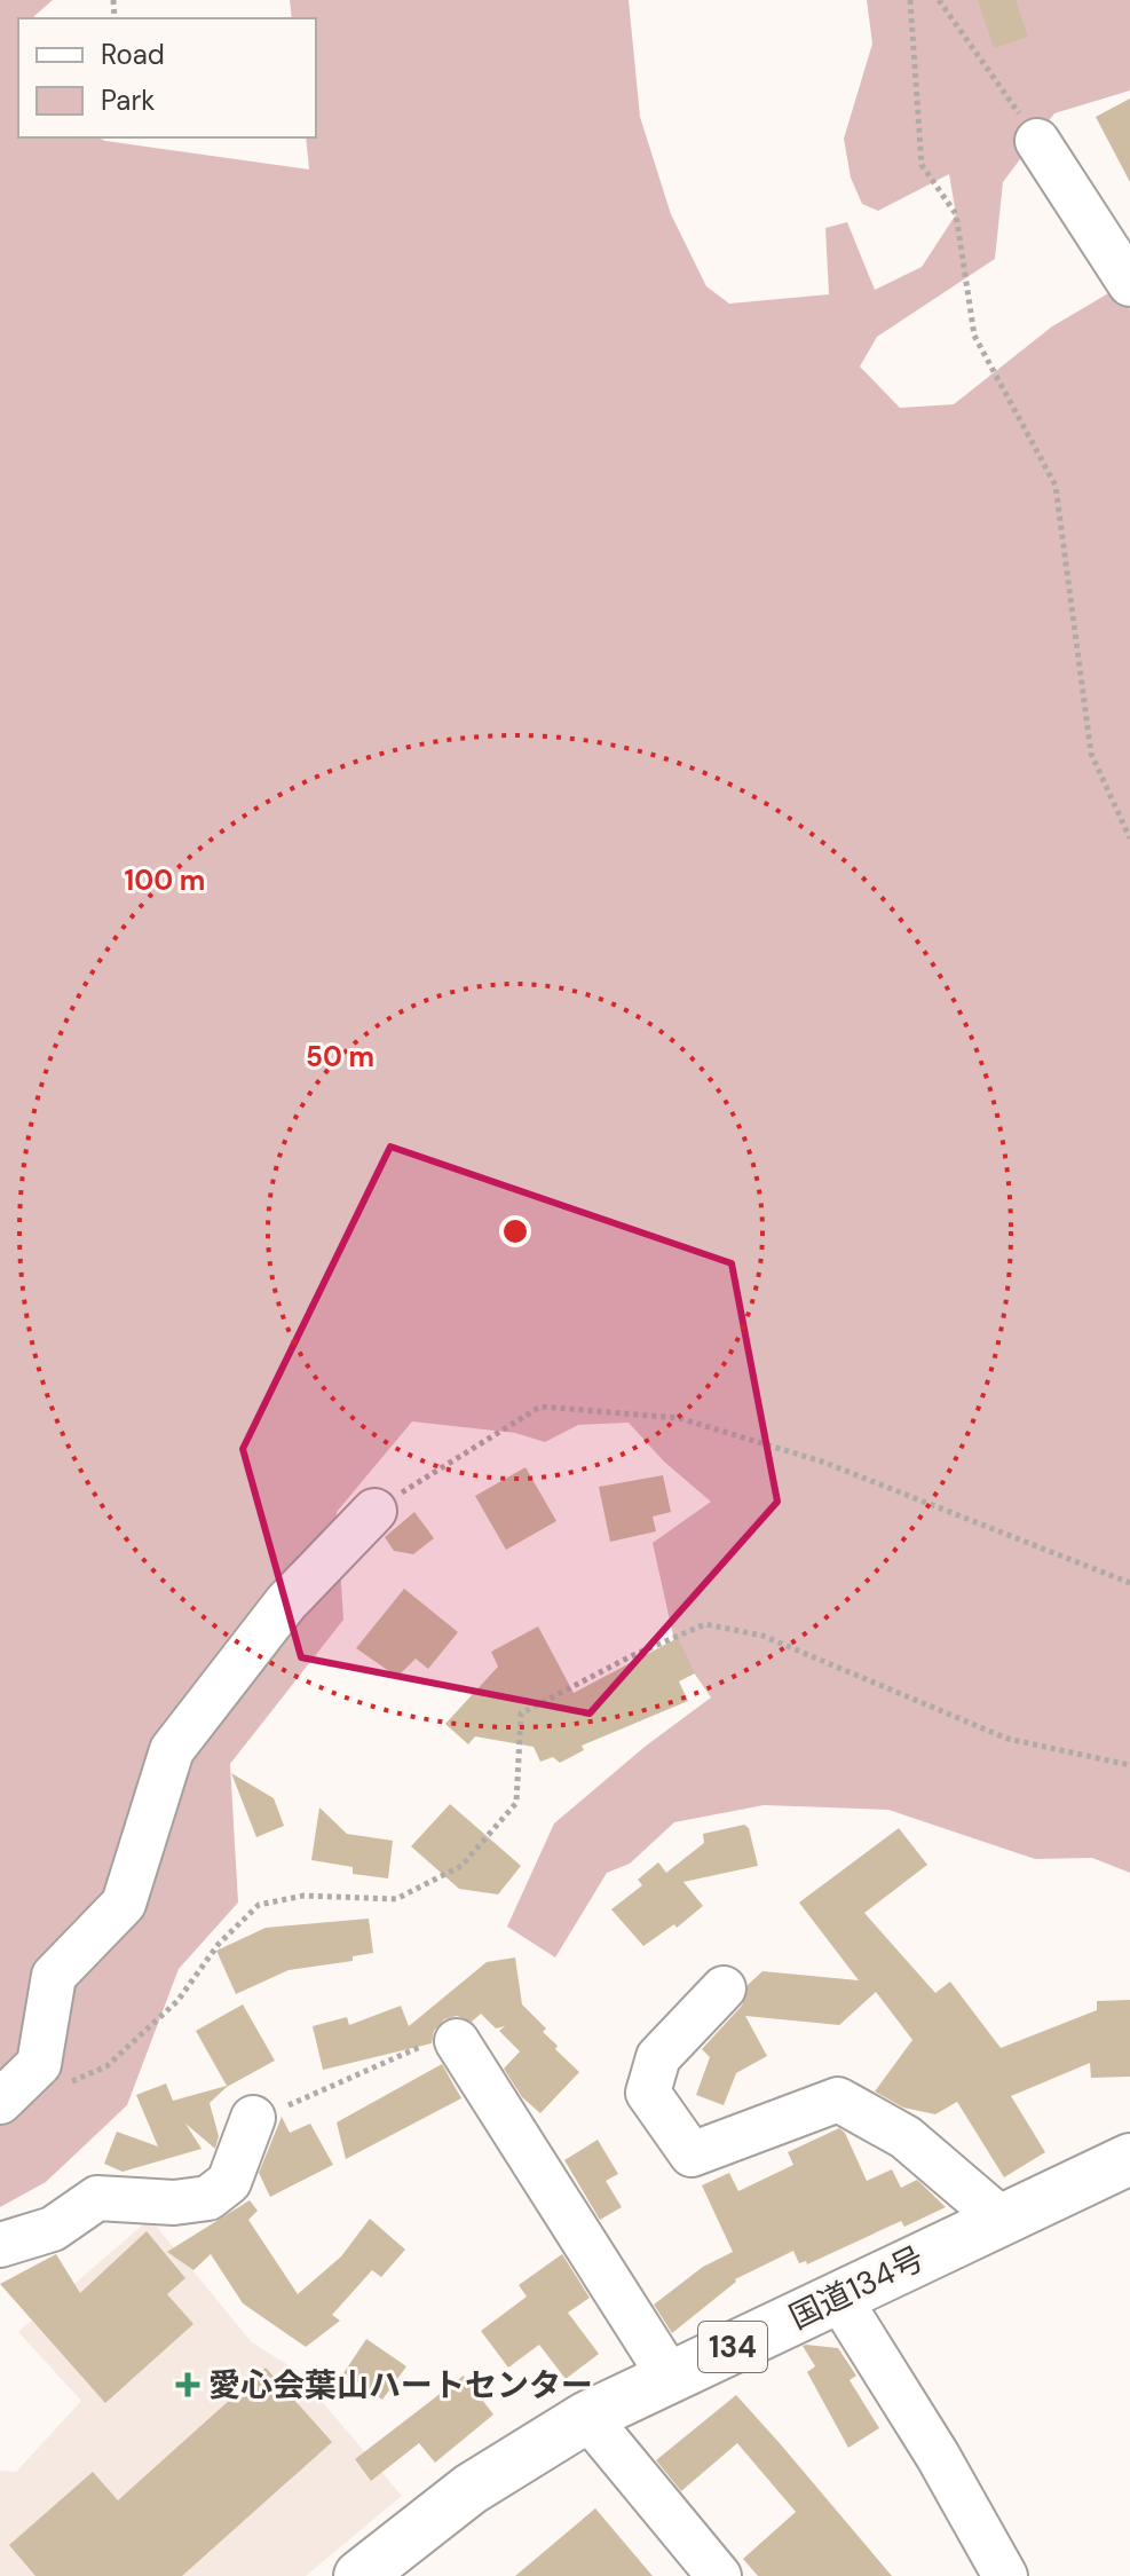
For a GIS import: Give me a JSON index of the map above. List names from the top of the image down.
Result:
{
  "streets": {
    "highway": ["国道134号", "134"]
  },
  "places": {
    "health": ["愛心会葉山ハートセンター"]
  },
  "legend": ["Road", "Park"],
  "rings": ["100 m", "50 m"]
}
